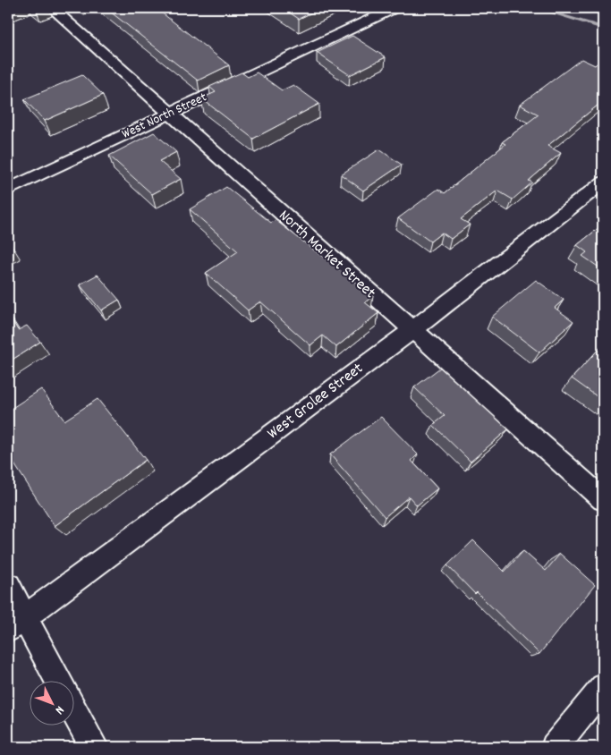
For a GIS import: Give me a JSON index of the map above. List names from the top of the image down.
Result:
{
  "streets": {
    "street": ["West North Street", "North Market Street", "West Grolee Street"]
  },
  "crossings": [
    ["West North Street", "North Market Street"],
    ["North Market Street", "West Grolee Street"]
  ],
  "north": "bottom right"
}
